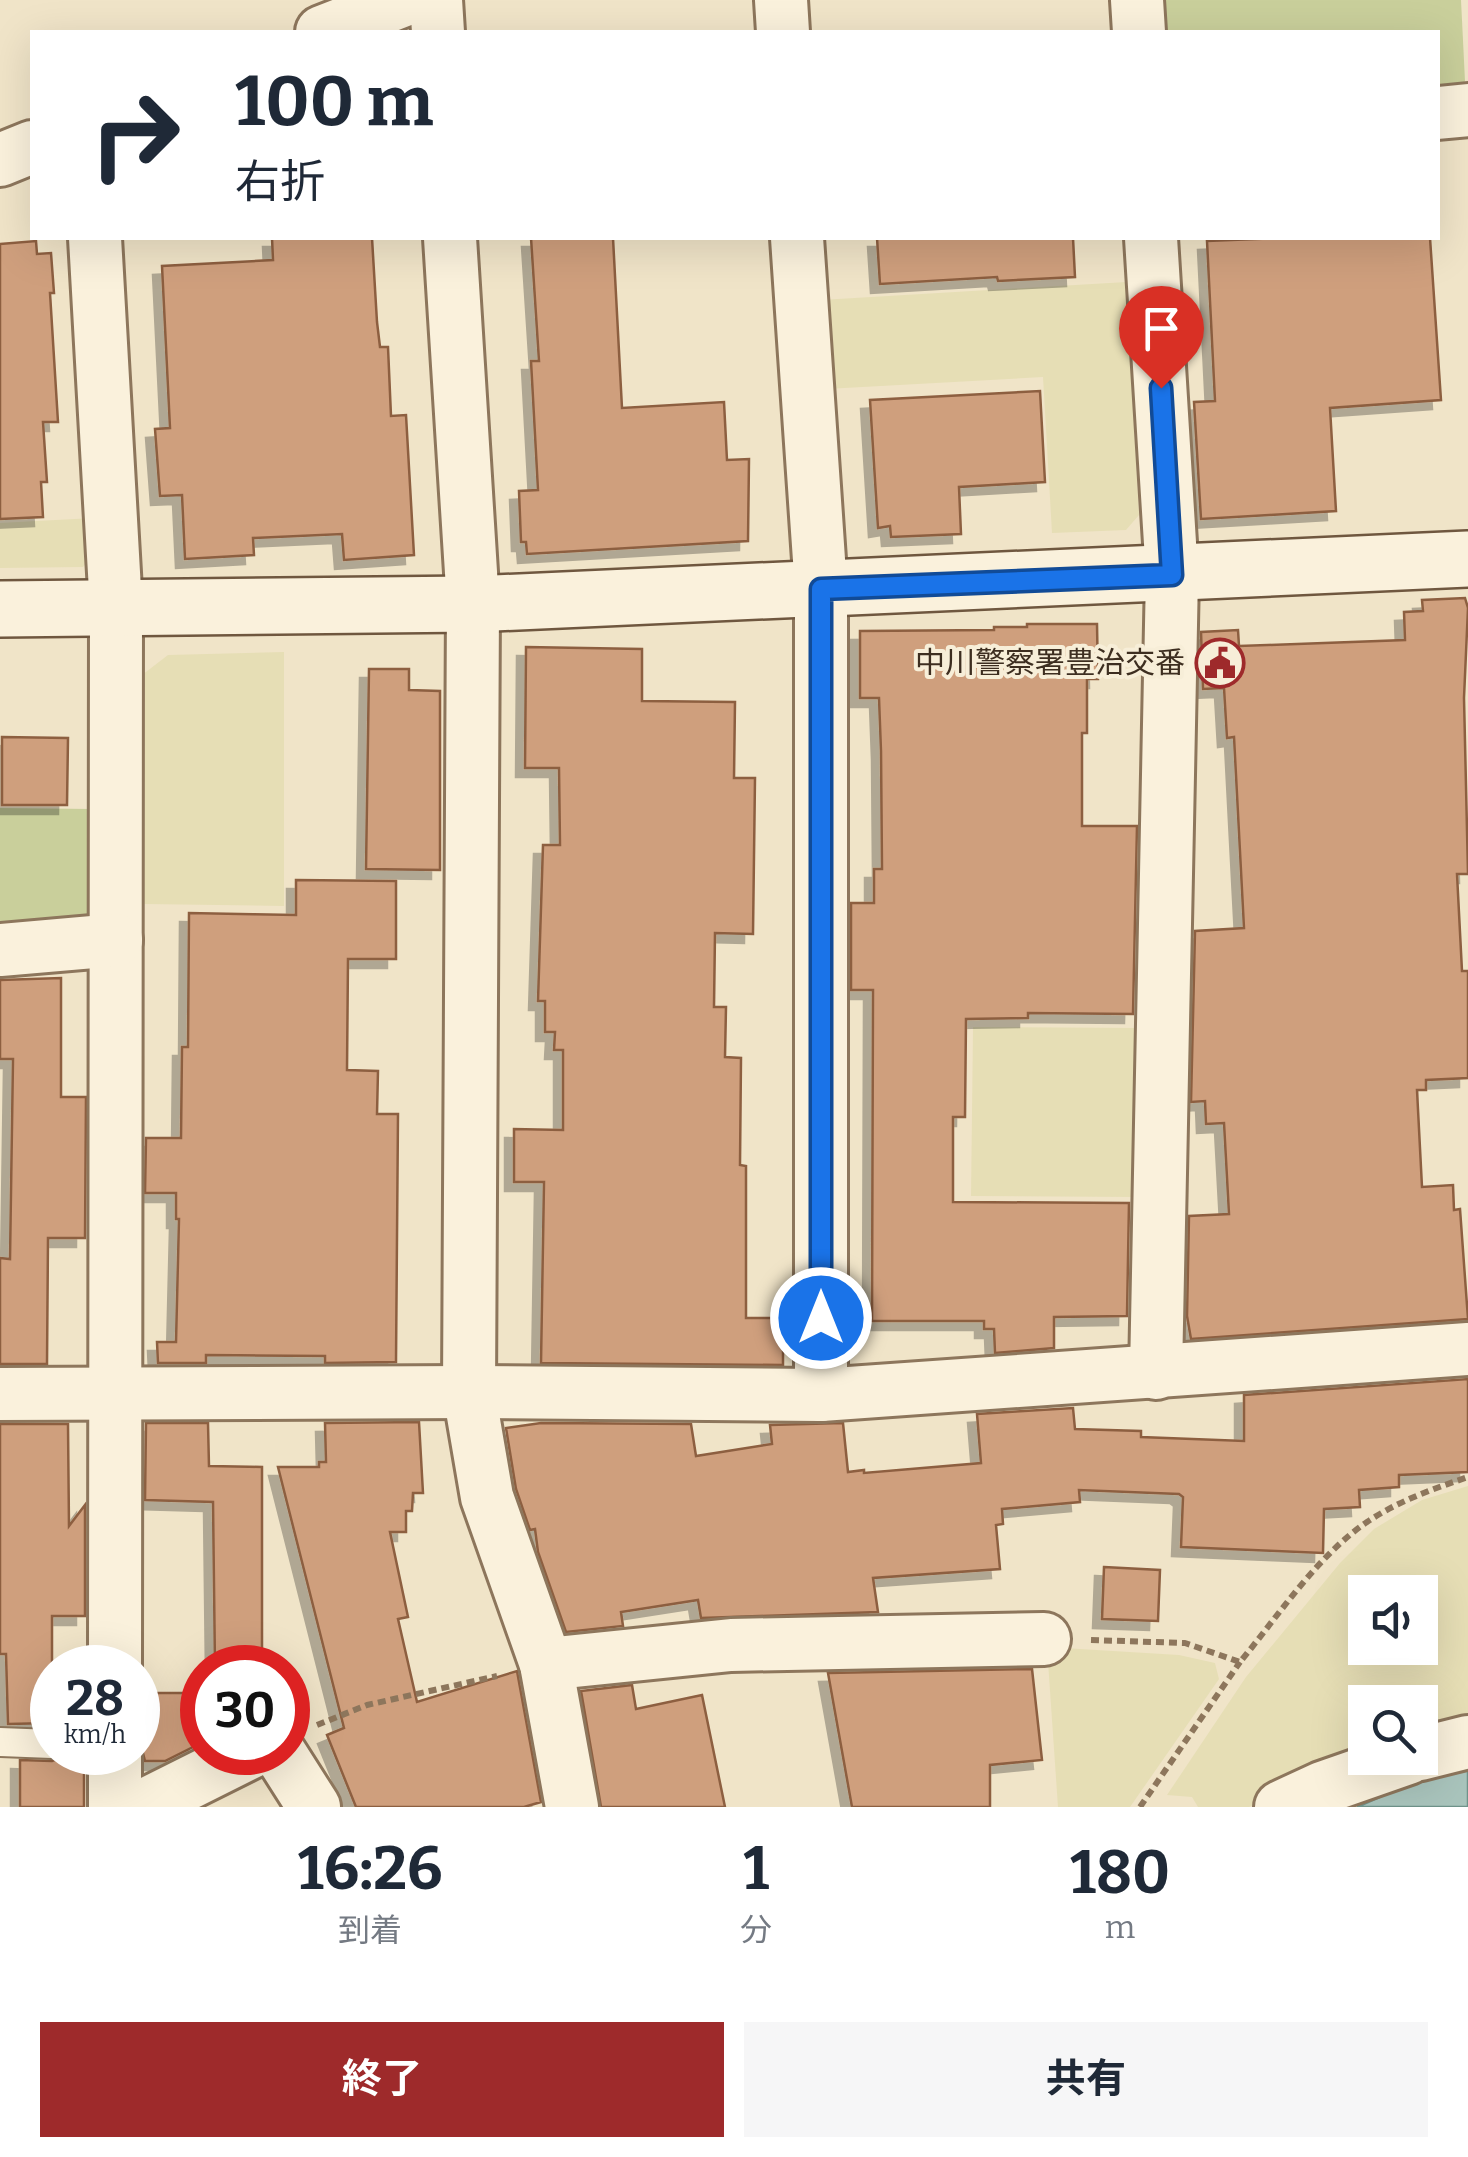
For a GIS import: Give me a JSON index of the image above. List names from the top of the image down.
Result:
{
  "places": {
    "public building": ["中川警察署豊治交番"]
  },
  "page": {
    "turn": ["100 m", "右折"],
    "speed": "28 km/h",
    "limit": "30",
    "eta": [
      "16:26",
      "到着",
      "1",
      "分",
      "180",
      "m"
    ],
    "buttons": ["終了", "共有"]
  }
}
